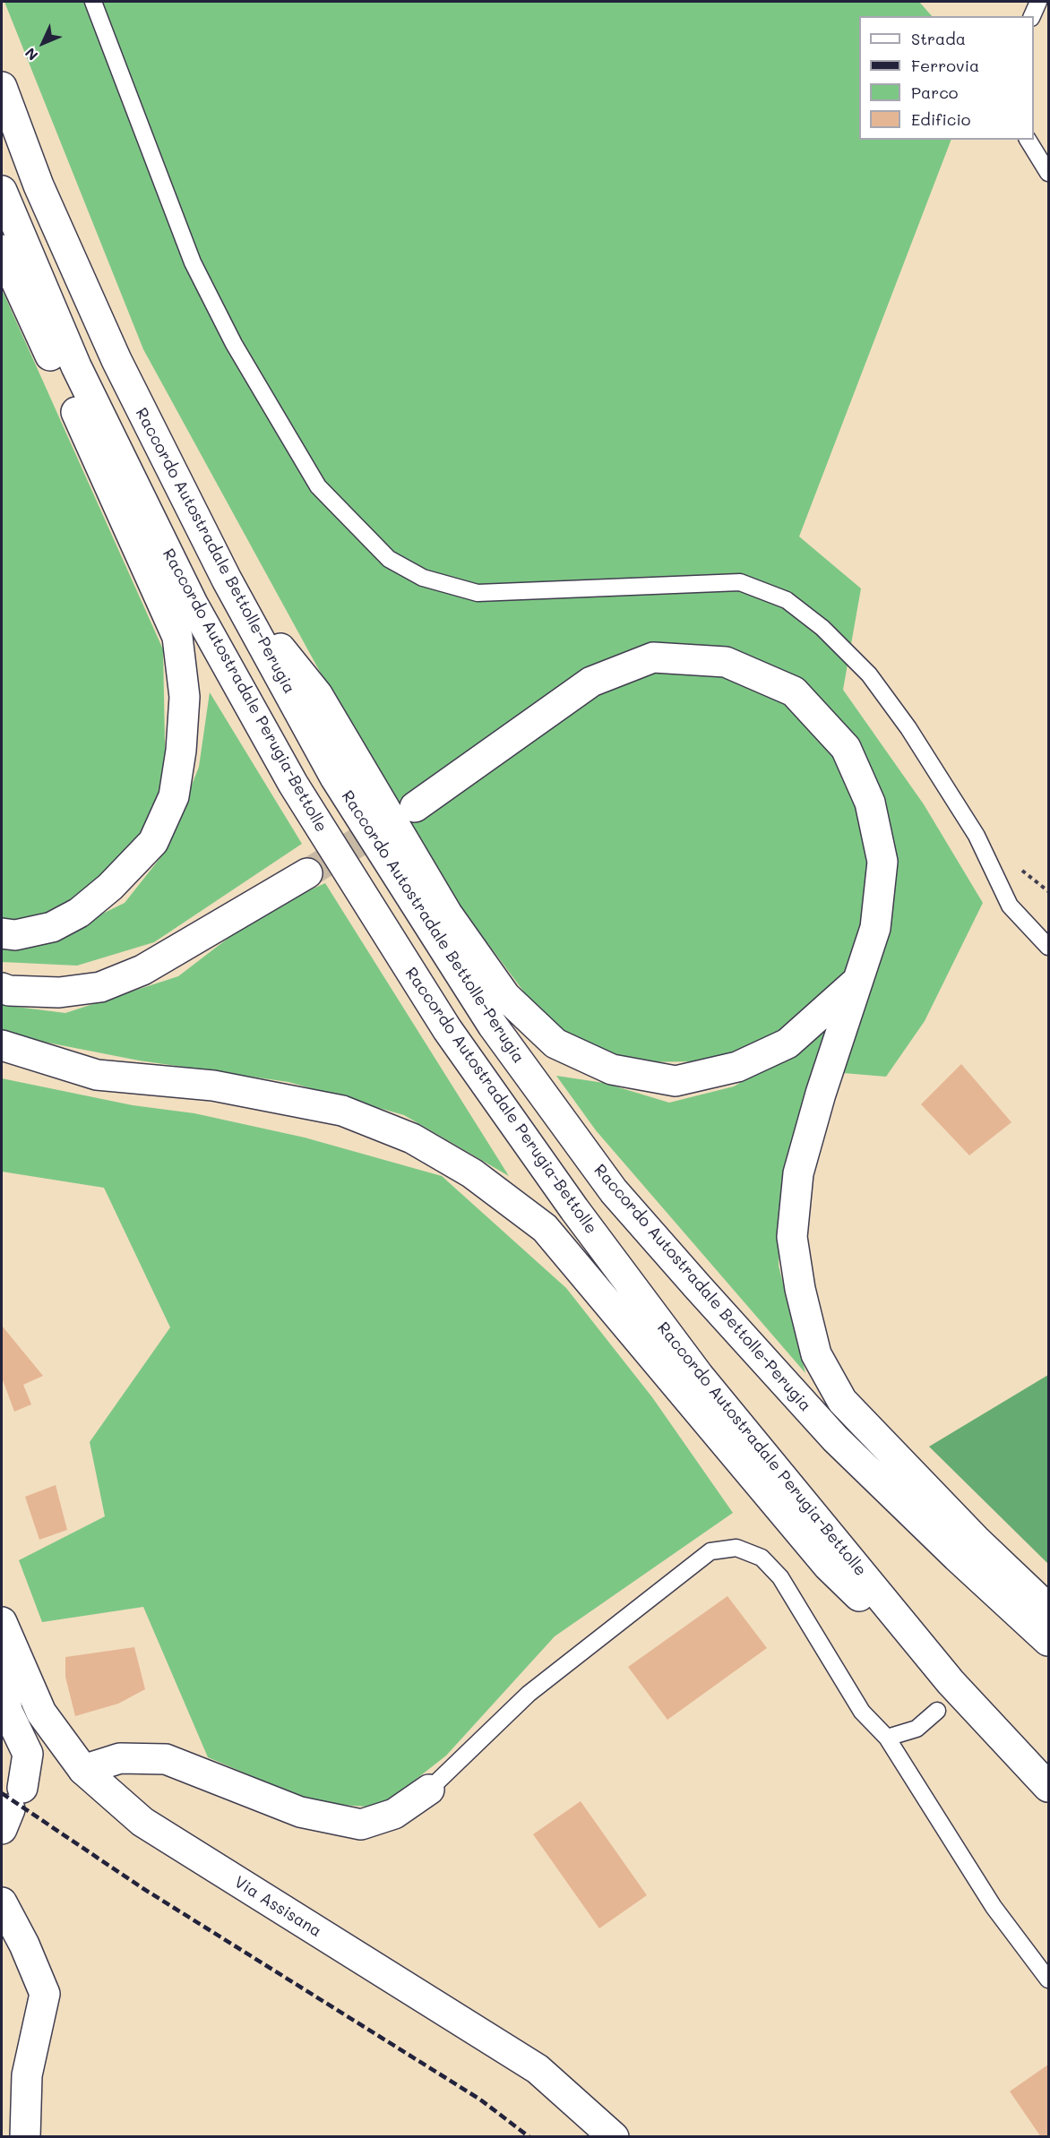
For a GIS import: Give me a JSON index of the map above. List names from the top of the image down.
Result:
{
  "streets": {
    "main road": ["Raccordo Autostradale Bettolle-Perugia", "Raccordo Autostradale Perugia-Bettolle", "Via Assisana"]
  },
  "legend": [
    "Strada",
    "Ferrovia",
    "Parco",
    "Edificio"
  ],
  "north": "bottom left"
}
